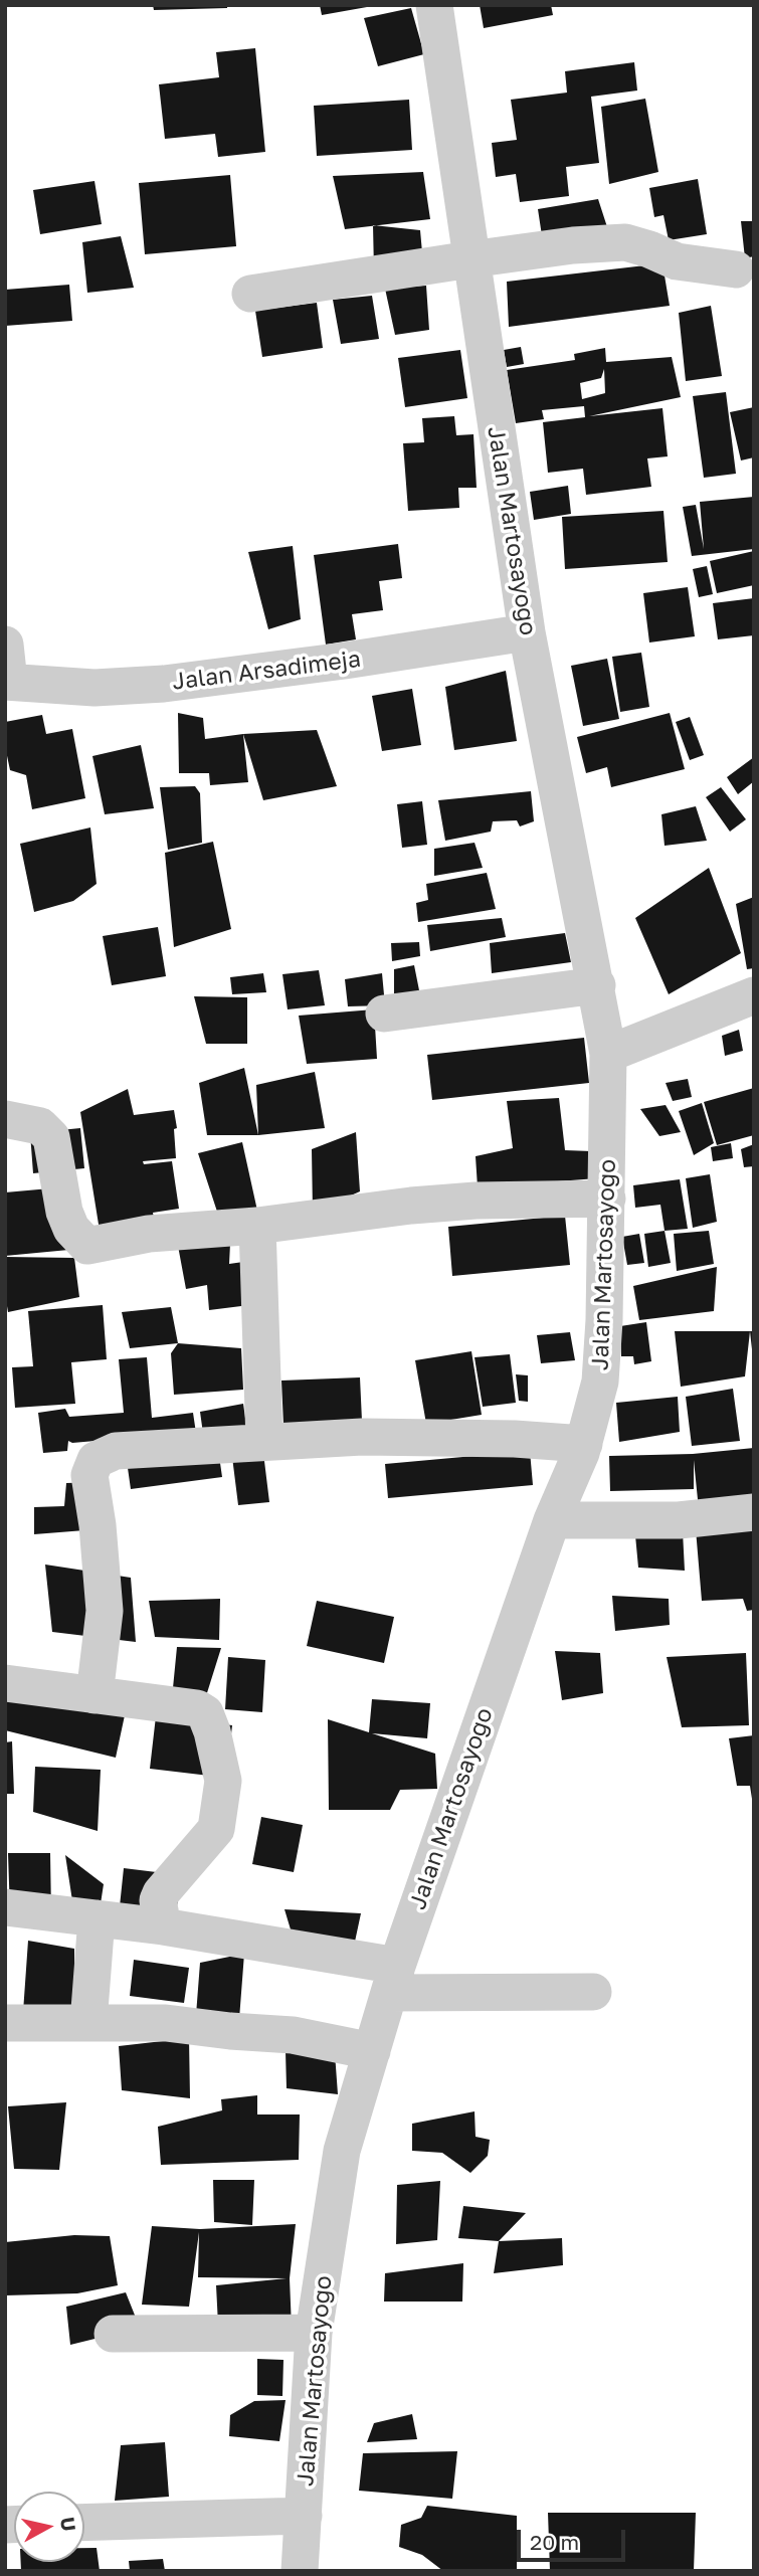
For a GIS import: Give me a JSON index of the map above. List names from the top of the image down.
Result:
{
  "streets": {
    "street": ["Jalan Martosayogo", "Jalan Arsadimeja"]
  },
  "crossings": [
    ["Jalan Martosayogo", "Jalan Arsadimeja"]
  ],
  "scale_bar": "20 m",
  "north": "right"
}
